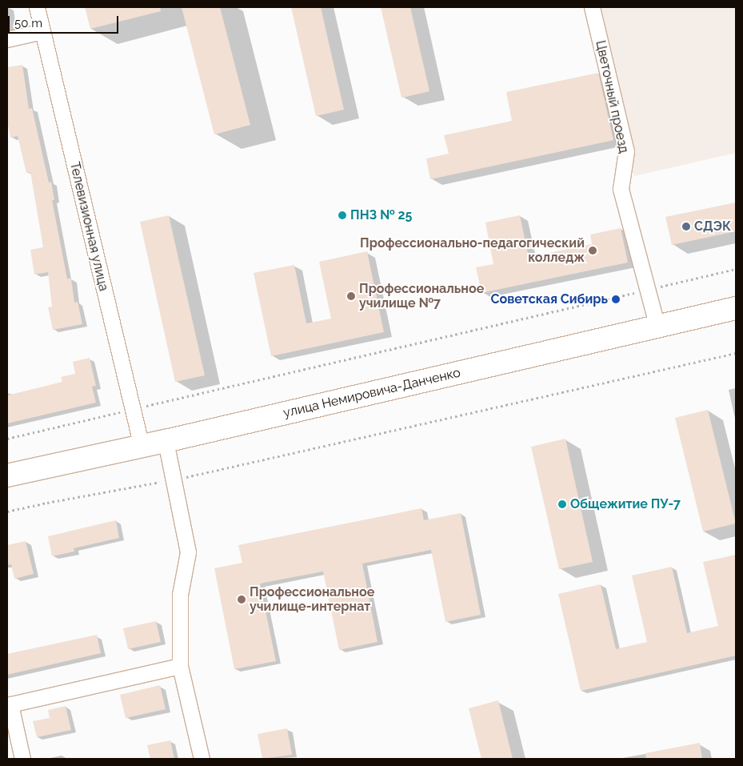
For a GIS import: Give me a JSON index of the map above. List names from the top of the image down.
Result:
{
  "streets": {
    "main road": ["улица Немировича-Данченко"],
    "street": ["Цветочный проезд", "Телевизионная улица"]
  },
  "crossings": [
    ["Цветочный проезд", "улица Немировича-Данченко"],
    ["Телевизионная улица", "улица Немировича-Данченко"]
  ],
  "places": [
    "ПНЗ № 25",
    "СДЭК",
    "Профессионально-педагогический колледж",
    "Профессиональное училище №7",
    "Советская Сибирь",
    "Общежитие ПУ-7",
    "Профессиональное училище-интернат"
  ],
  "scale_bar": "50 m"
}
